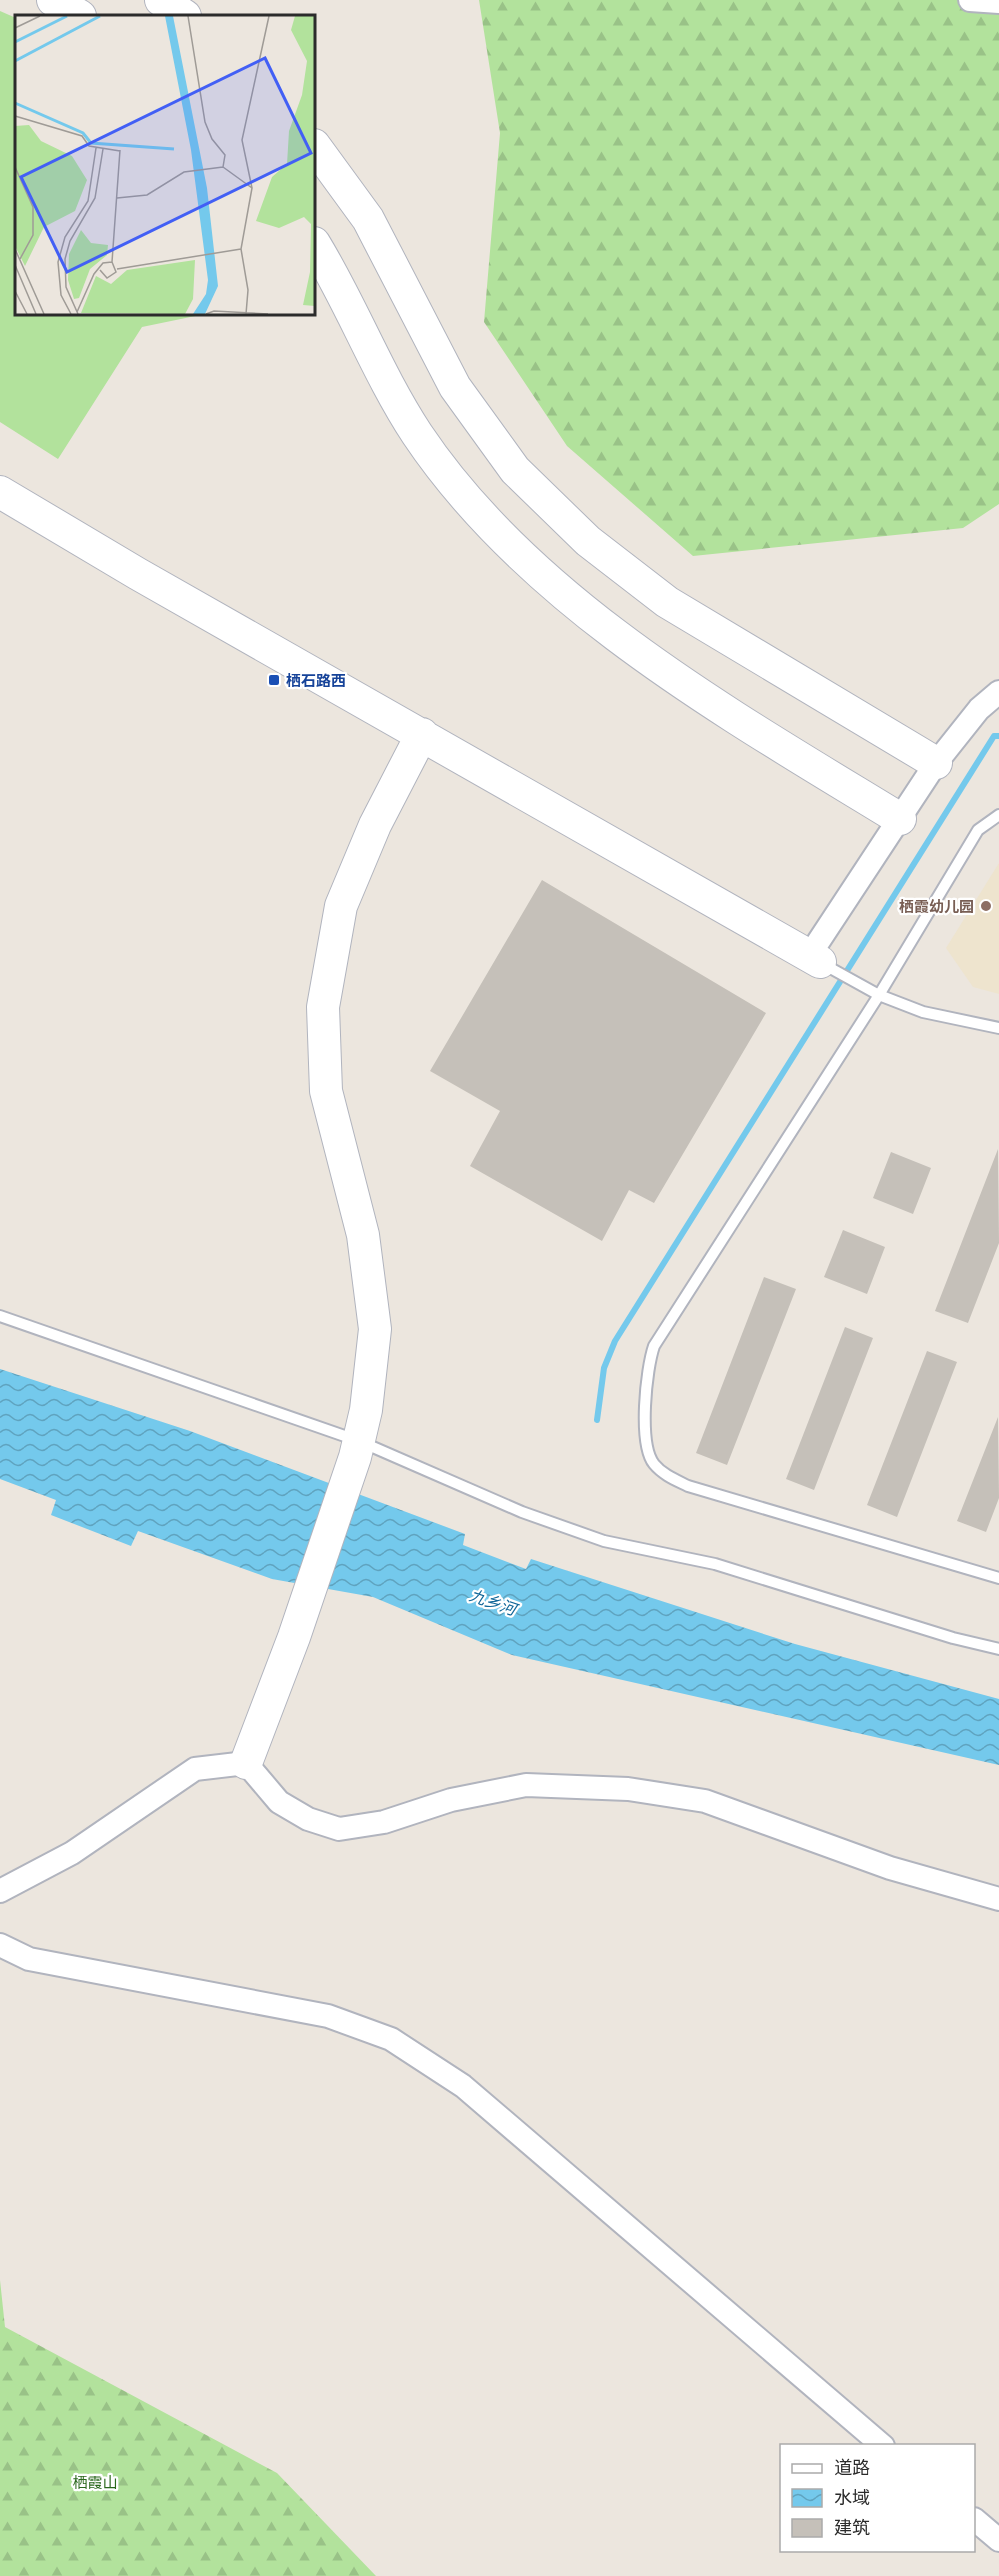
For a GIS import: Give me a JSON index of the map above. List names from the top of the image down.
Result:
{
  "water": ["九乡河"],
  "parks": ["栖霞山"],
  "places": {
    "transit": ["栖石路西"],
    "other": ["栖霞幼儿园"]
  },
  "legend": ["道路", "水域", "建筑"]
}
